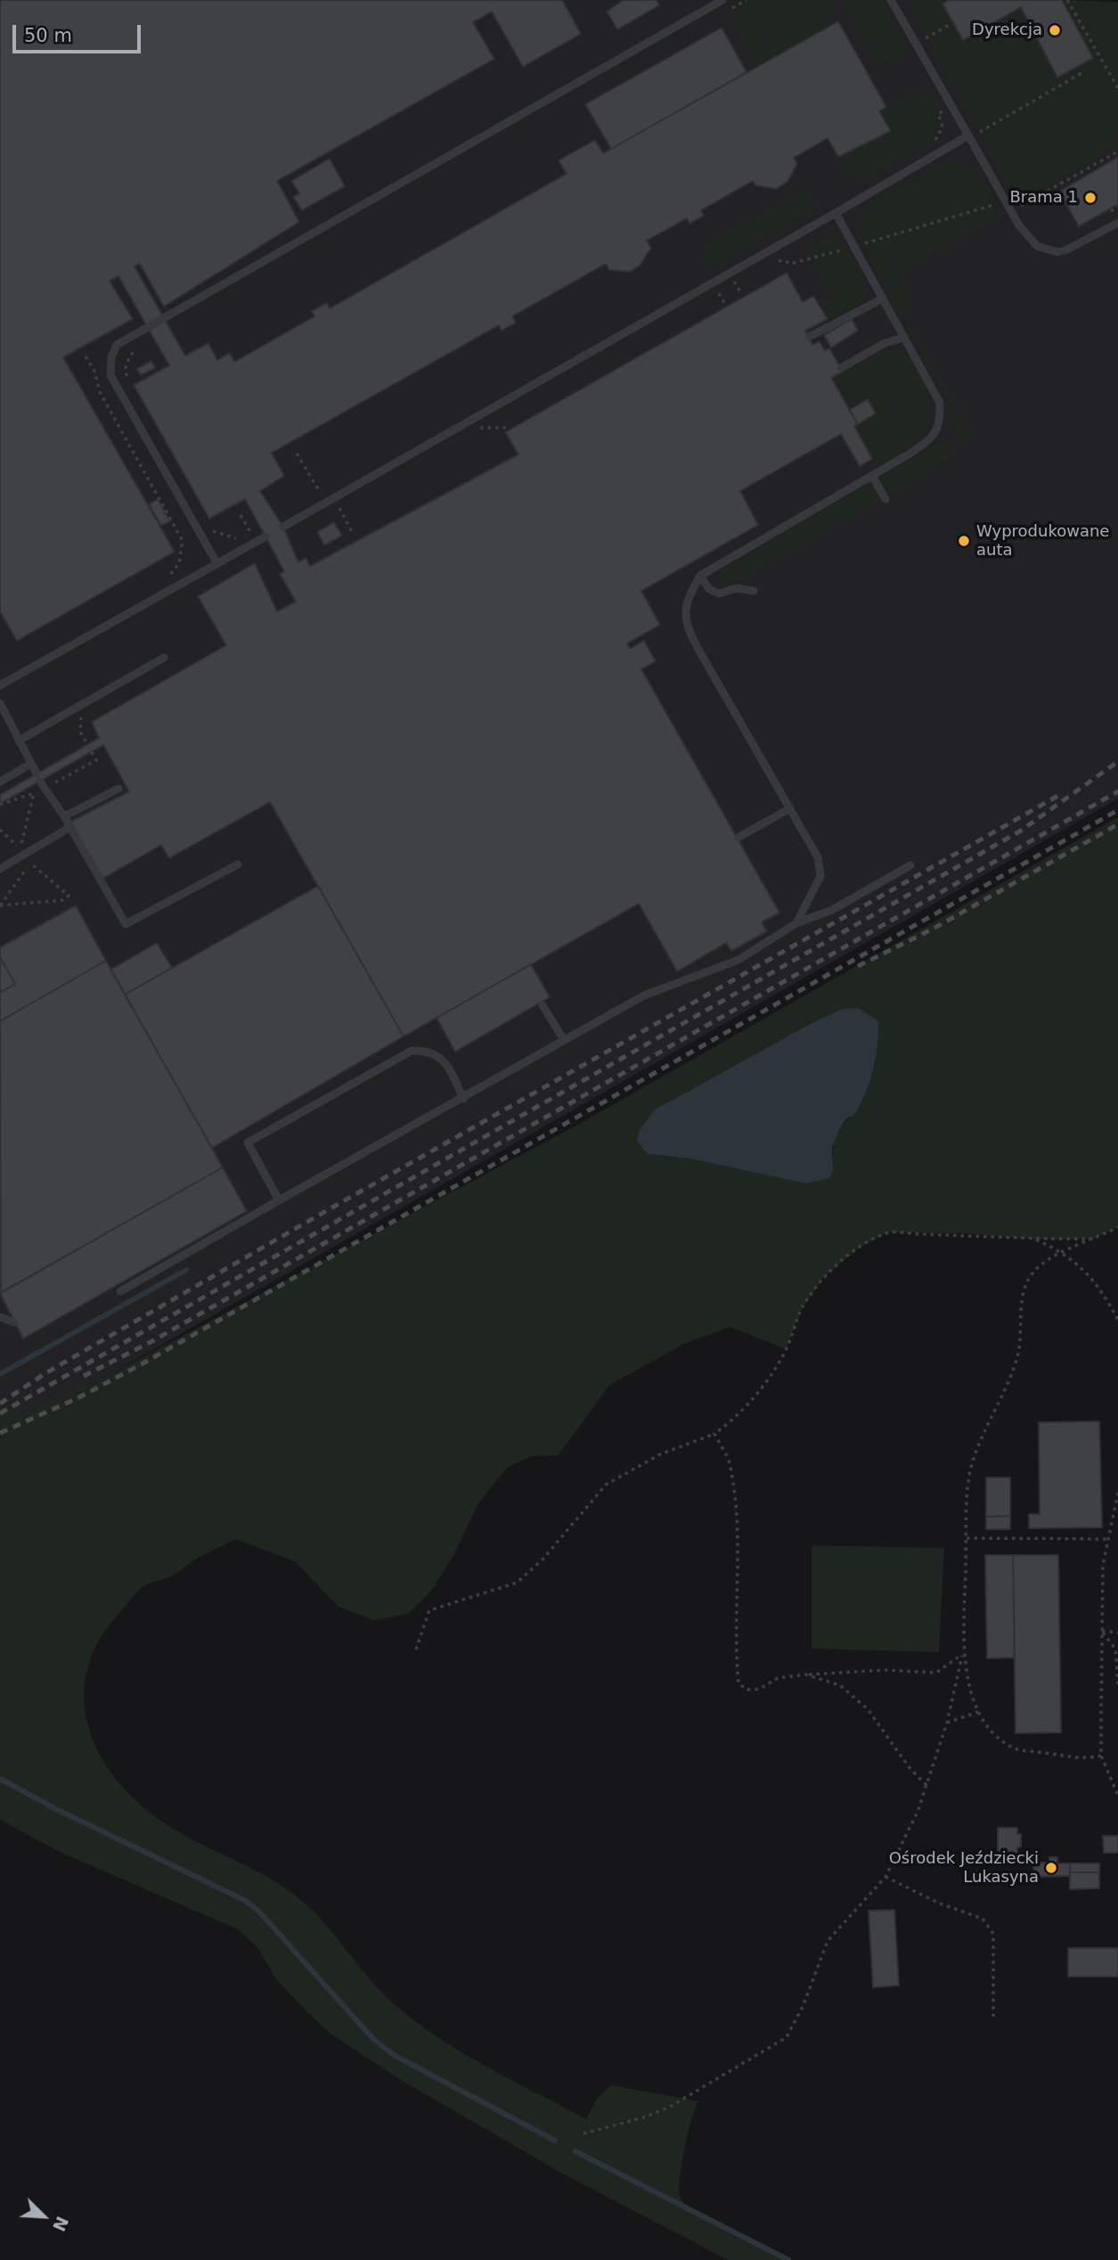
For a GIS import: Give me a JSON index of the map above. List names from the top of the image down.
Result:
{
  "places": [
    "Dyrekcja",
    "Brama 1",
    "Wyprodukowane auta",
    "Ośrodek Jeździecki Lukasyna"
  ],
  "scale_bar": "50 m",
  "north": "bottom right"
}
